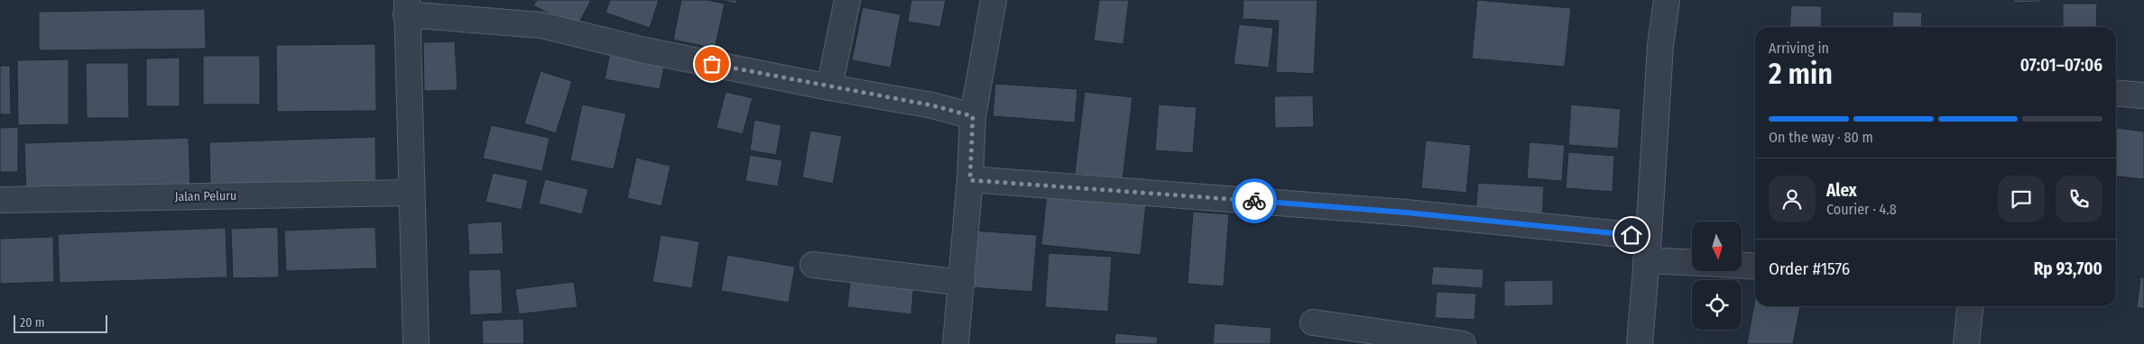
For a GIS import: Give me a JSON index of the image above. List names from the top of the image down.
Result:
{
  "streets": {
    "street": ["Jalan Peluru"]
  },
  "scale_bar": "20 m",
  "north": "bottom",
  "page": {
    "heading": ["2 min", "Arriving in", "07:01–07:06"],
    "panel": [
      "Alex",
      "Courier · 4.8",
      "Order #1576",
      "Rp 93,700"
    ],
    "bar": "On the way · 80 m",
    "scale": "20 m"
  }
}
